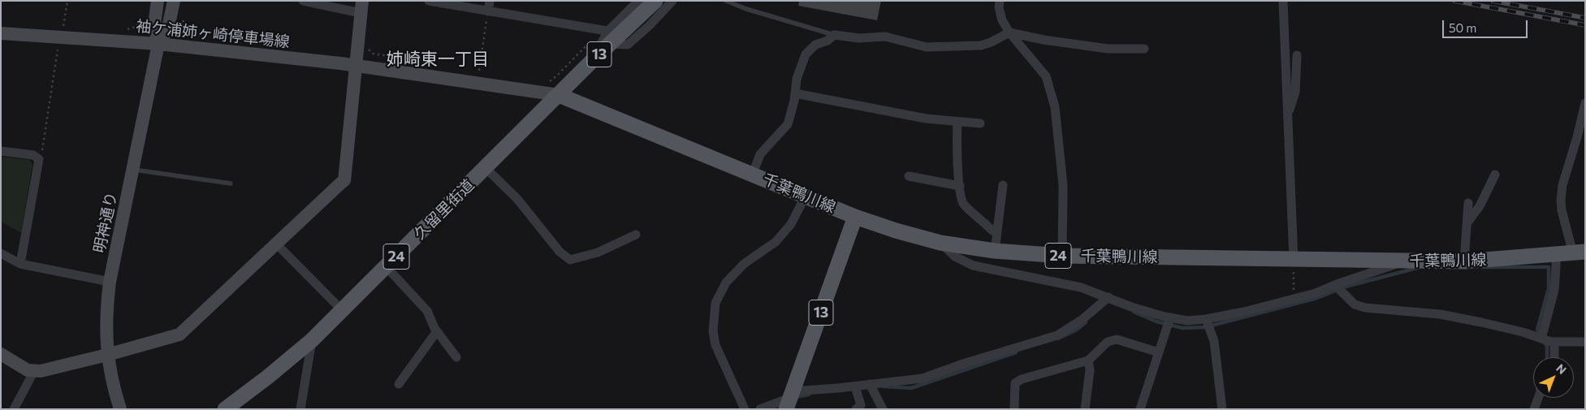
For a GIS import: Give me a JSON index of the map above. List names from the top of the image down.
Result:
{
  "streets": {
    "main road": [
      "13",
      "千葉鴨川線",
      "久留里街道",
      "24"
    ],
    "street": ["袖ケ浦姉ヶ崎停車場線", "明神通り"]
  },
  "crossings": [
    ["袖ケ浦姉ヶ崎停車場線", "千葉鴨川線"],
    ["袖ケ浦姉ヶ崎停車場線", "久留里街道"],
    ["袖ケ浦姉ヶ崎停車場線", "明神通り"],
    ["13", "千葉鴨川線"],
    ["千葉鴨川線", "久留里街道"]
  ],
  "districts": ["姉崎東一丁目"],
  "scale_bar": "50 m",
  "north": "top right"
}
